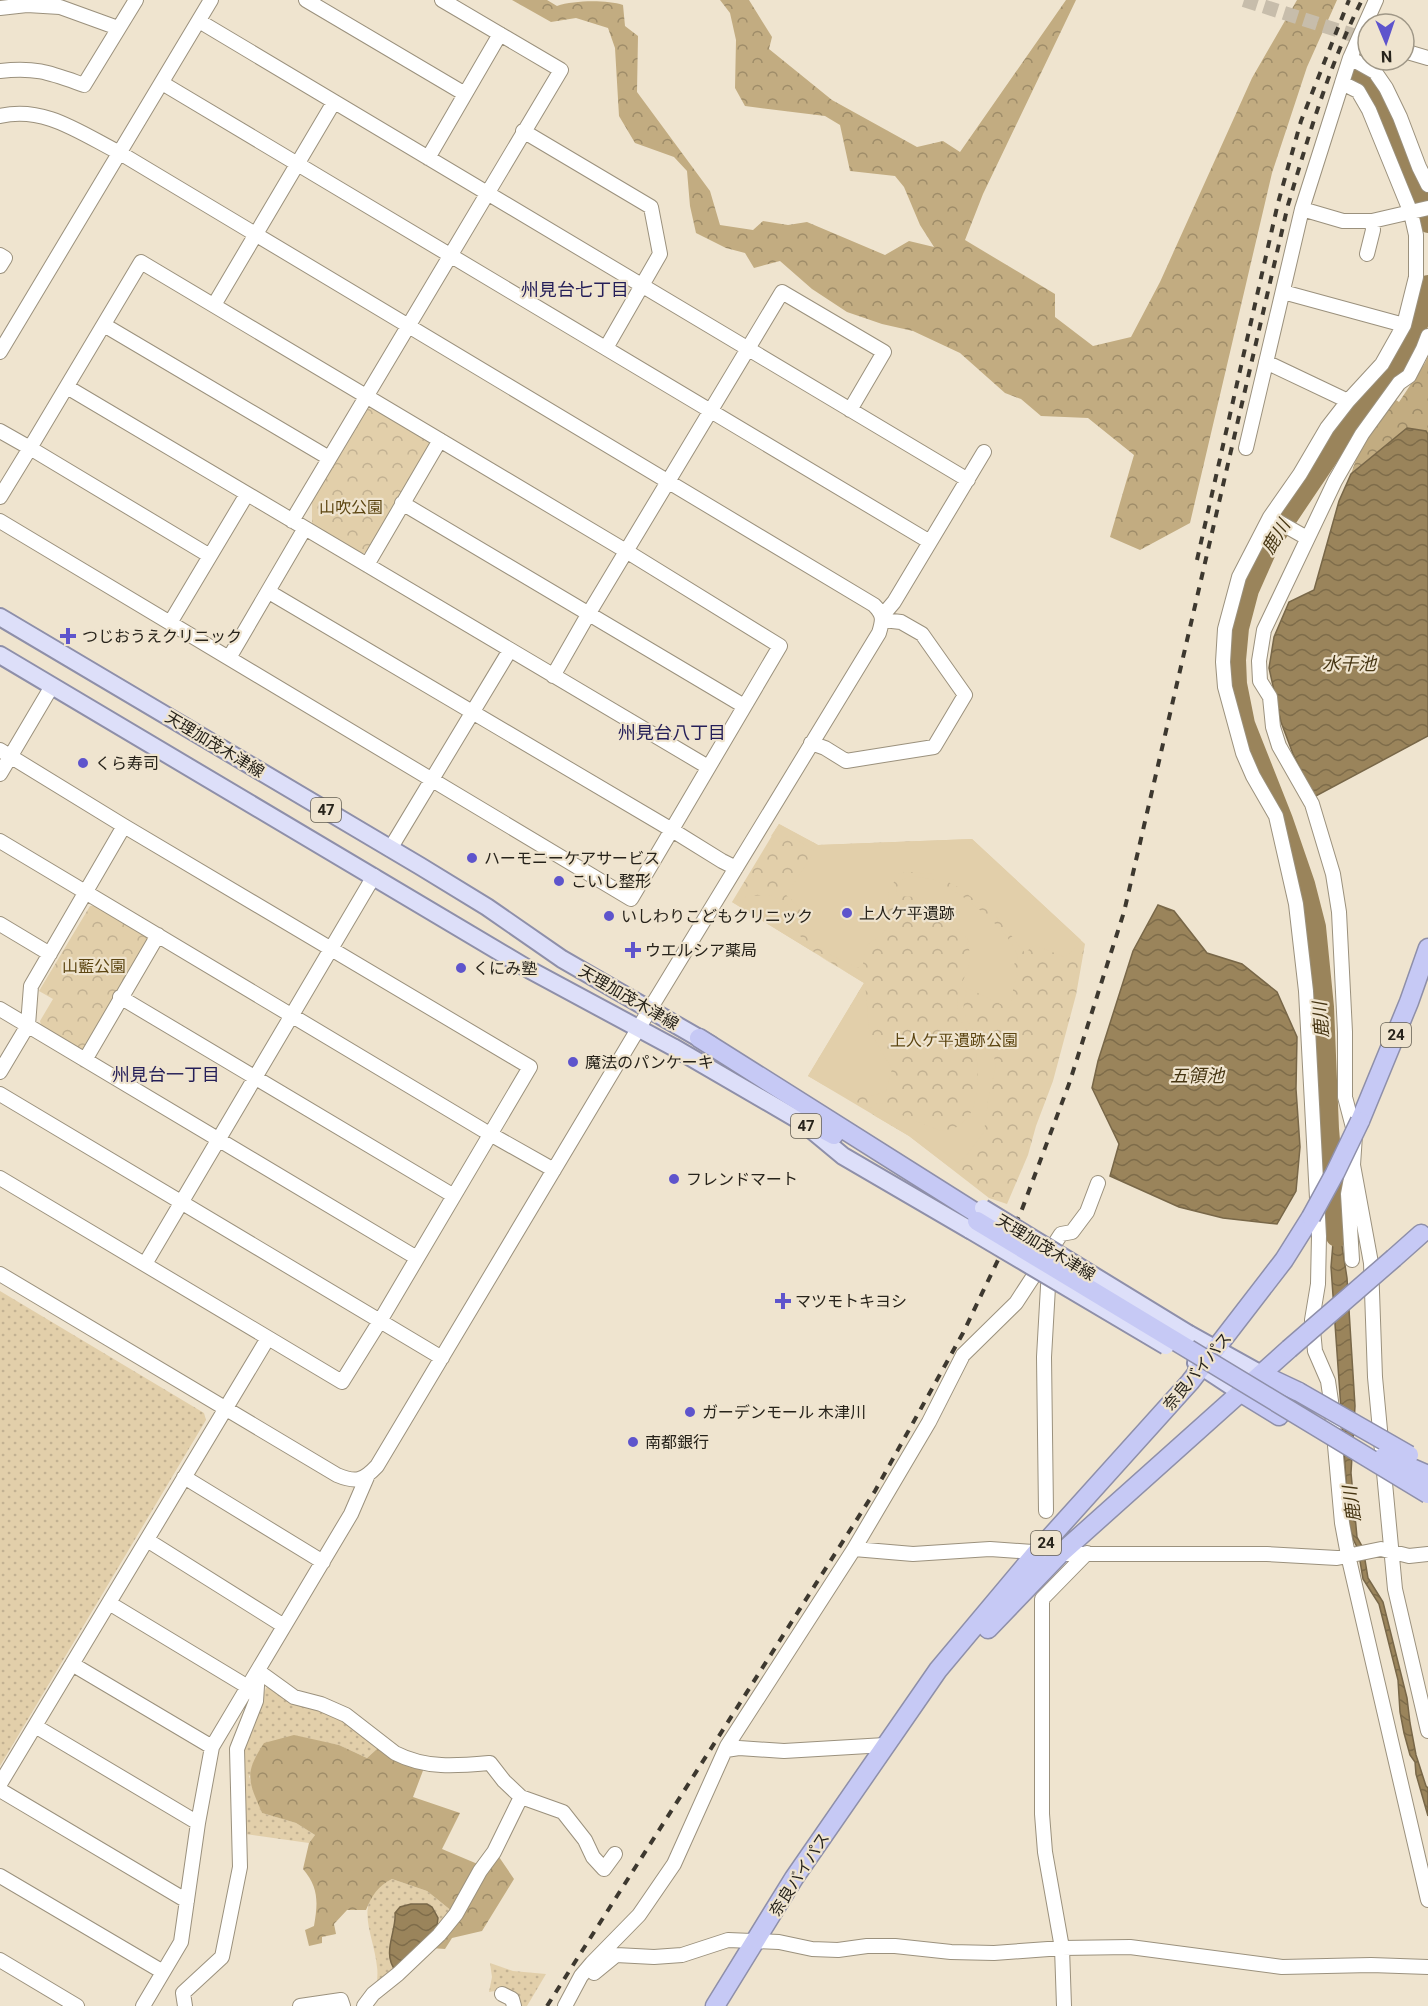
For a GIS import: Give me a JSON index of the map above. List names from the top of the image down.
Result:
{
  "streets": {
    "highway": ["24", "奈良バイパス"],
    "main road": ["天理加茂木津線", "47"]
  },
  "crossings": [
    ["天理加茂木津線", "奈良バイパス"]
  ],
  "districts": ["州見台七丁目", "州見台八丁目", "州見台一丁目"],
  "water": ["鹿川", "水干池", "五領池"],
  "parks": ["山吹公園", "山藍公園", "上人ケ平遺跡公園"],
  "places": {
    "health": ["つじおうえクリニック", "ウエルシア薬局", "マツモトキヨシ"],
    "other": [
      "くら寿司",
      "ハーモニーケアサービス",
      "こいし整形",
      "上人ケ平遺跡",
      "いしわりこどもクリニック",
      "くにみ塾",
      "魔法のパンケーキ",
      "フレンドマート",
      "ガーデンモール 木津川",
      "南都銀行"
    ]
  },
  "north": "bottom"
}
